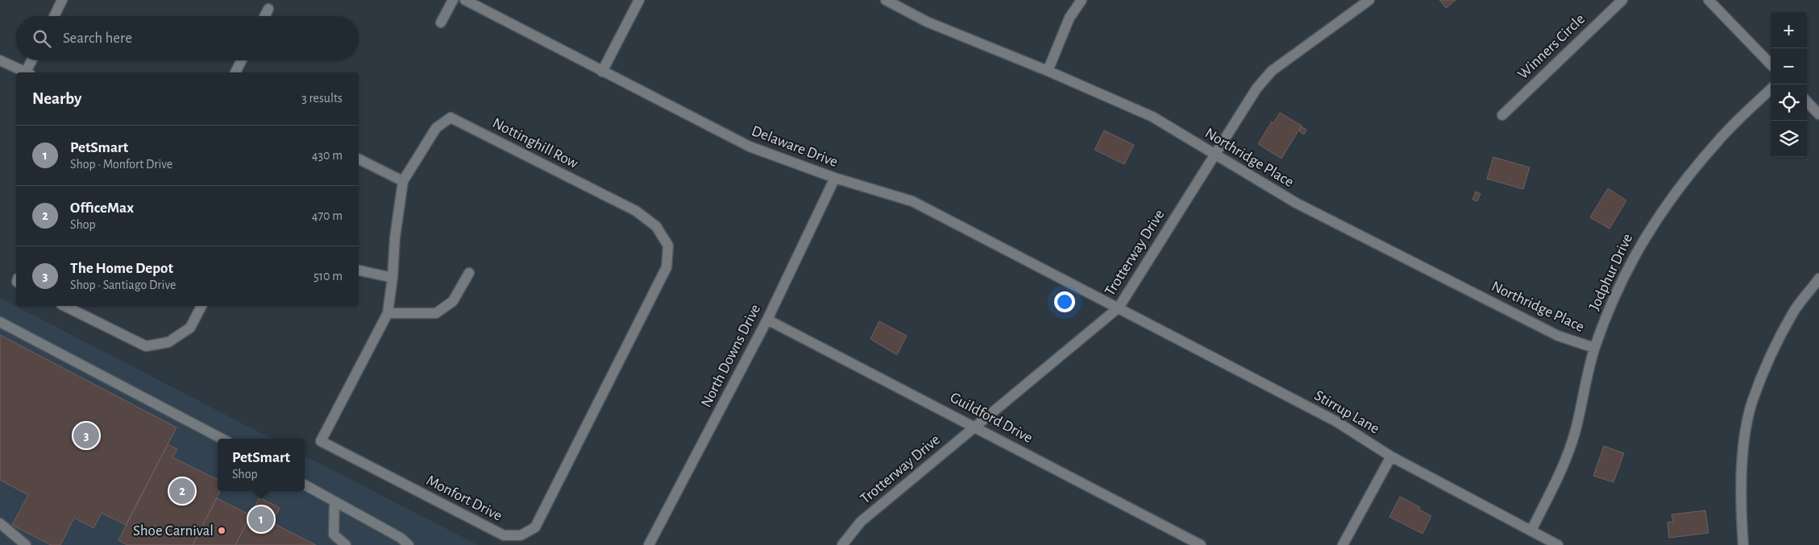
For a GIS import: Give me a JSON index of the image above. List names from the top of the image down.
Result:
{
  "streets": {
    "street": [
      "Winners Circle",
      "Nottinghill Row",
      "Delaware Drive",
      "Northridge Place",
      "Trotterway Drive",
      "Jodphur Drive",
      "North Downs Drive",
      "Stirrup Lane",
      "Guildford Drive",
      "Monfort Drive"
    ]
  },
  "crossings": [
    ["Nottinghill Row", "Monfort Drive"],
    ["Delaware Drive", "Trotterway Drive"],
    ["Delaware Drive", "North Downs Drive"],
    ["Delaware Drive", "Stirrup Lane"],
    ["Northridge Place", "Trotterway Drive"],
    ["Northridge Place", "Jodphur Drive"],
    ["Trotterway Drive", "Stirrup Lane"],
    ["Trotterway Drive", "Guildford Drive"],
    ["Jodphur Drive", "Stirrup Lane"],
    ["North Downs Drive", "Guildford Drive"]
  ],
  "places": ["Shoe Carnival"],
  "page": {
    "map_buttons": ["+", "−"],
    "search": "Search here",
    "heading": ["Nearby", "3 results"],
    "list": [
      {
        "mark": "1",
        "name": "PetSmart",
        "note": "Shop · Monfort Drive",
        "value": "430 m"
      },
      {
        "mark": "2",
        "name": "OfficeMax",
        "note": "Shop",
        "value": "470 m"
      },
      {
        "mark": "3",
        "name": "The Home Depot",
        "note": "Shop · Santiago Drive",
        "value": "510 m"
      }
    ],
    "pins": ["3", "2", "1"],
    "popup": ["PetSmart", "Shop"]
  }
}
